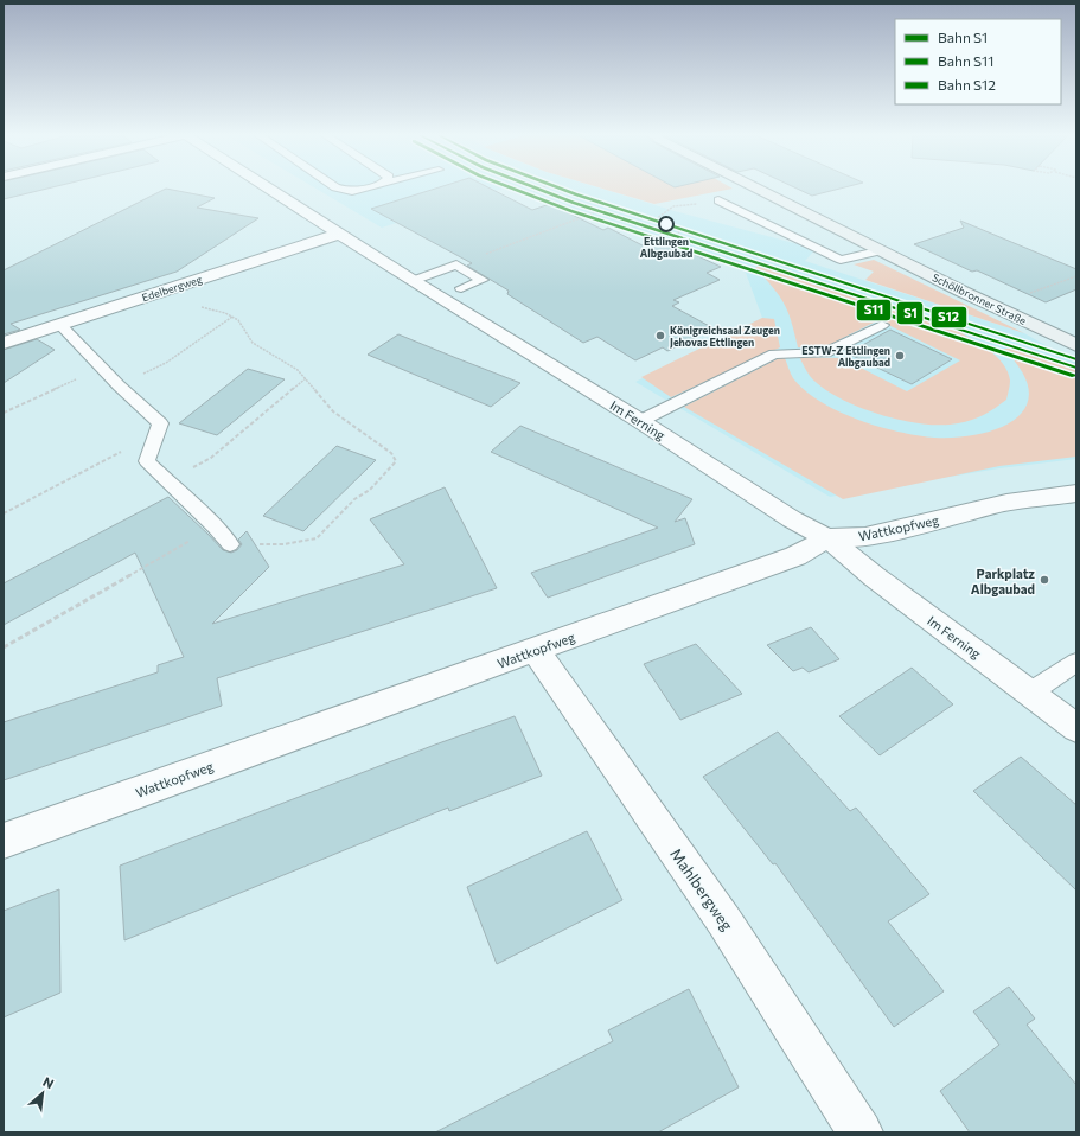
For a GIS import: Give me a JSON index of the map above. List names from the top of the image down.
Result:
{
  "streets": {
    "main road": ["Schöllbronner Straße"],
    "street": [
      "Edelbergweg",
      "Im Ferning",
      "Wattkopfweg",
      "Mahlbergweg"
    ]
  },
  "crossings": [
    ["Edelbergweg", "Im Ferning"],
    ["Im Ferning", "Wattkopfweg"],
    ["Wattkopfweg", "Mahlbergweg"]
  ],
  "places": [
    "Ettlingen Albgaubad",
    "Königreichsaal Zeugen Jehovas Ettlingen",
    "ESTW-Z Ettlingen Albgaubad",
    "Parkplatz Albgaubad"
  ],
  "lines": ["rail line S1", "rail line S11", "rail line S12"],
  "legend": ["Bahn S1", "Bahn S11", "Bahn S12"],
  "north": "top right"
}
